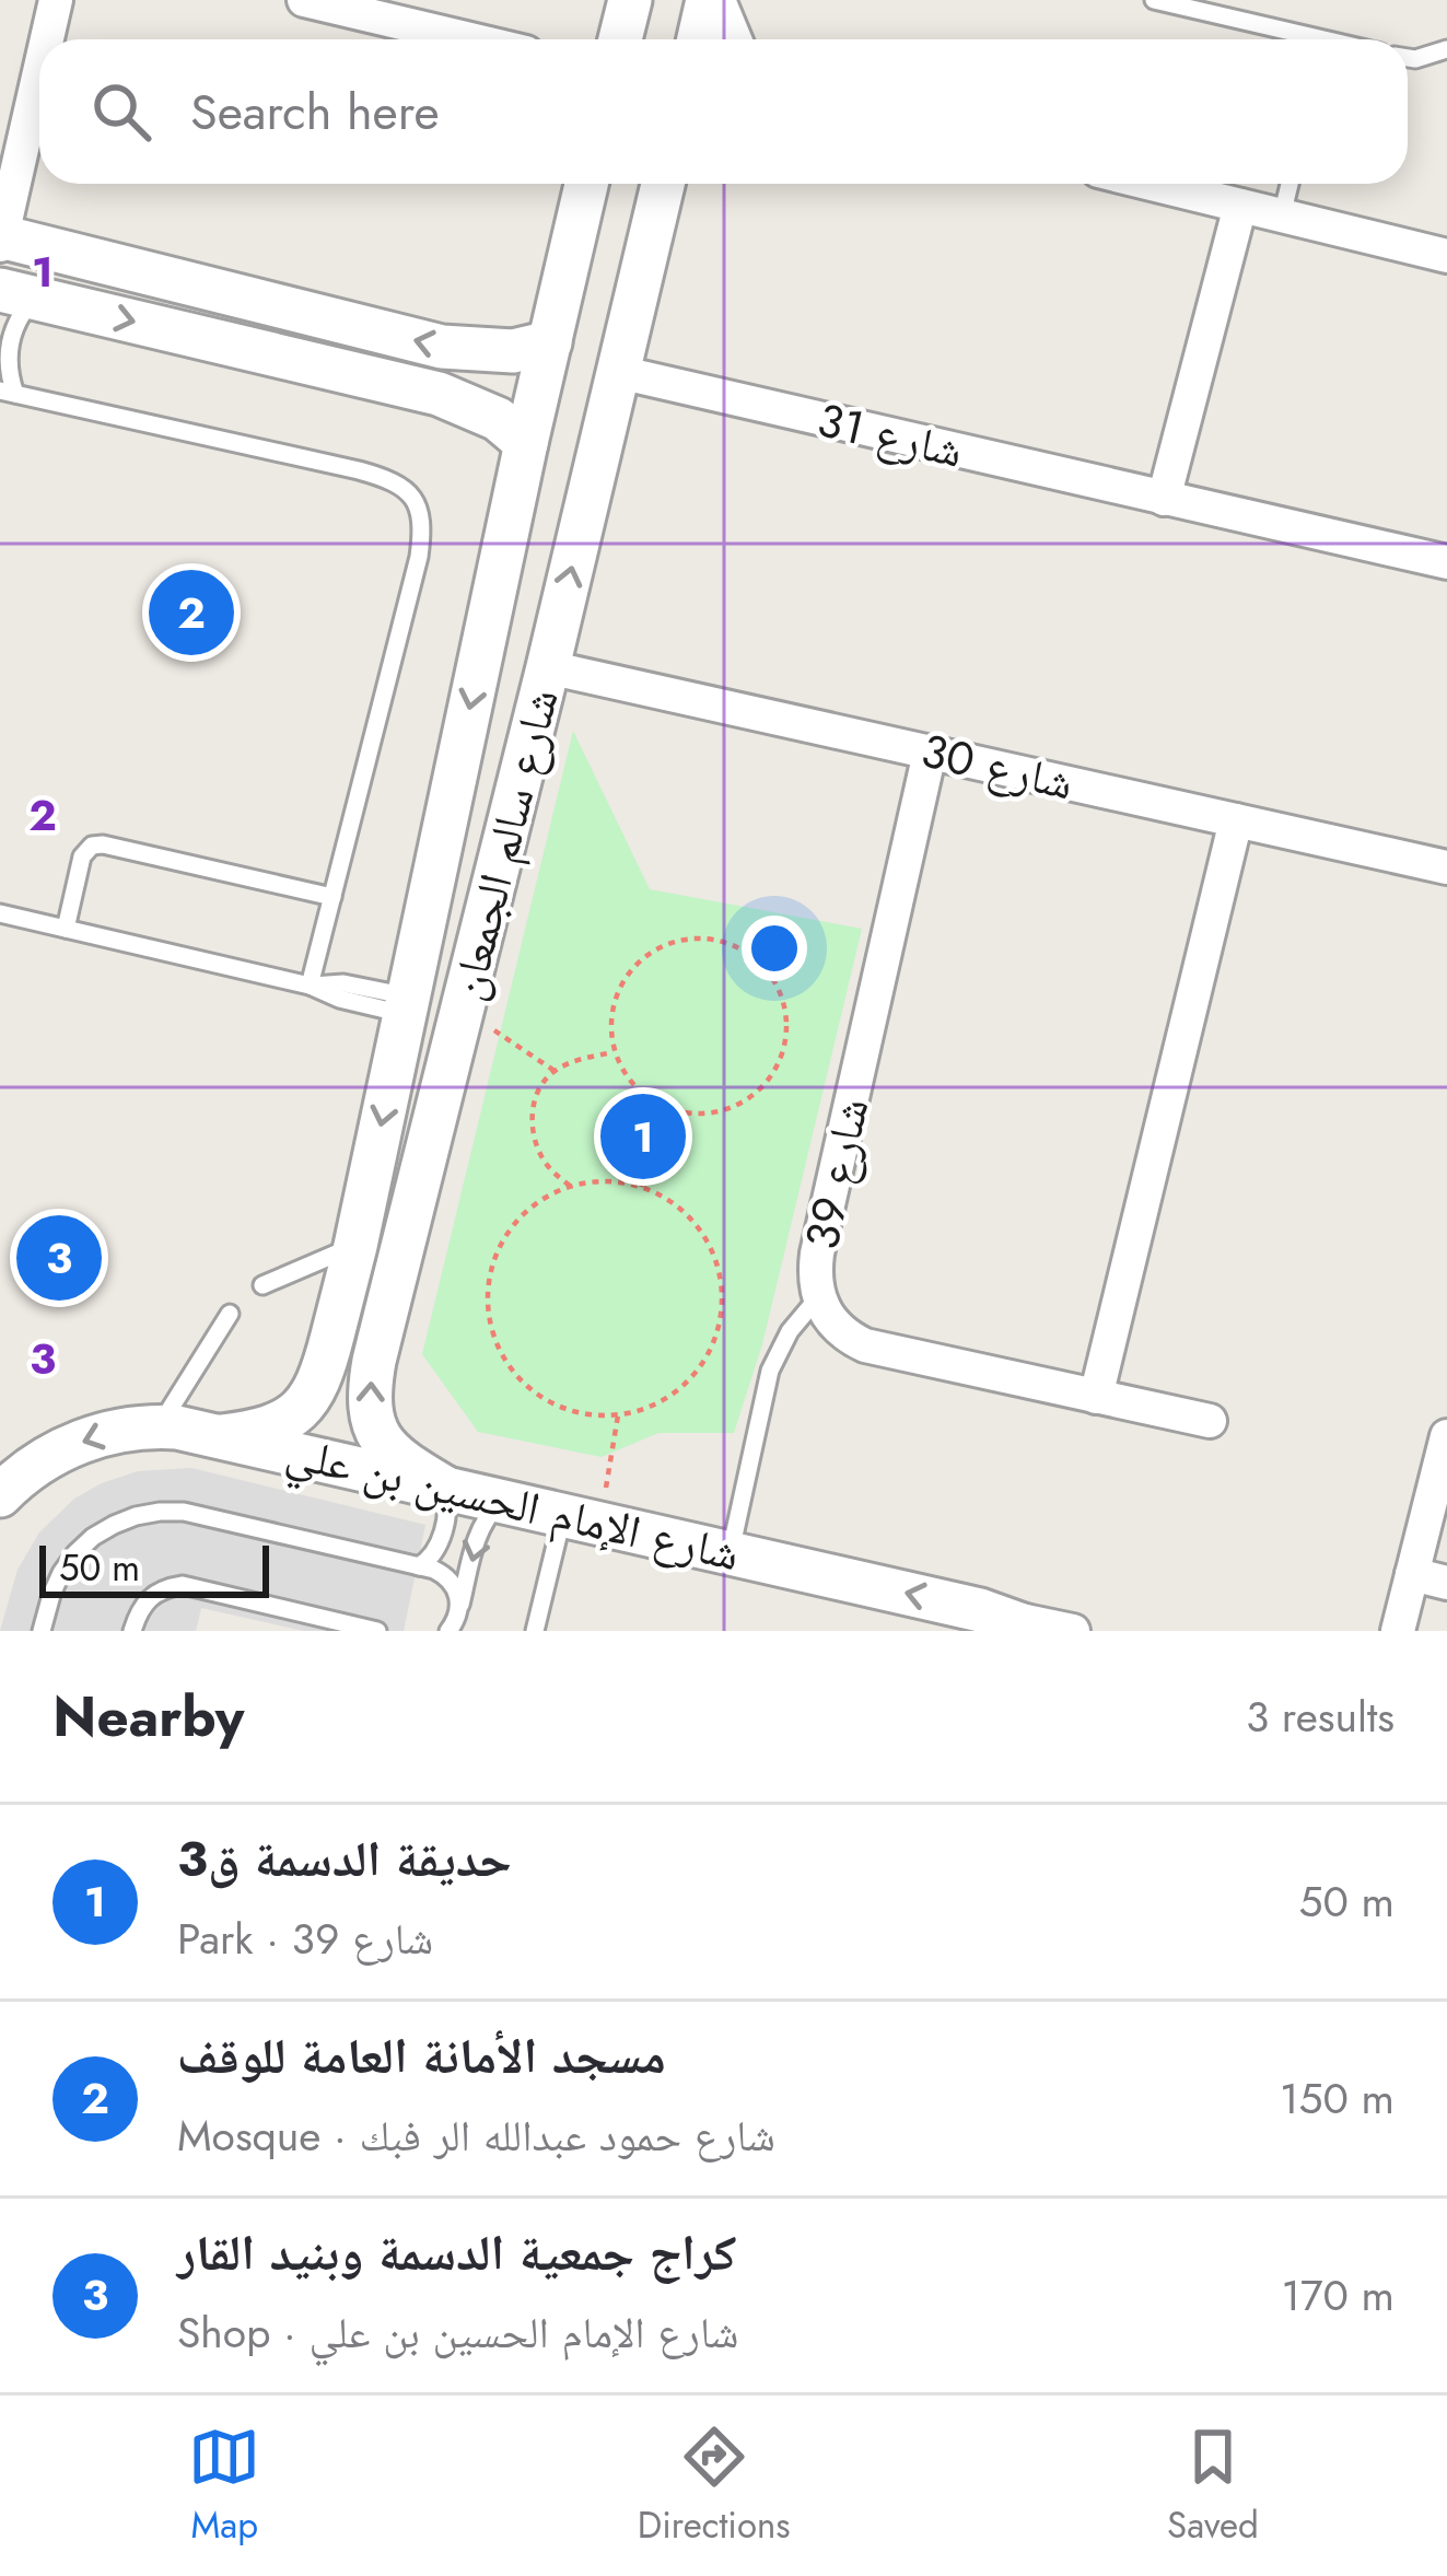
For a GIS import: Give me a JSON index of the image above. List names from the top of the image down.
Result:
{
  "streets": {
    "street": [
      "شارع 31",
      "شارع 30",
      "شارع سالم الجمعان",
      "شارع 39",
      "شارع الإمام الحسين بن علي"
    ]
  },
  "crossings": [
    ["شارع 31", "شارع سالم الجمعان"],
    ["شارع 30", "شارع سالم الجمعان"],
    ["شارع 30", "شارع 39"],
    ["شارع سالم الجمعان", "شارع الإمام الحسين بن علي"]
  ],
  "one_way": ["شارع الإمام الحسين بن علي"],
  "scale_bar": "50 m",
  "page": {
    "search": "Search here",
    "pins": ["2", "1", "3"],
    "scale": "50 m",
    "heading": ["Nearby", "3 results"],
    "list": [
      {
        "mark": "1",
        "name": "حديقة الدسمة ق3",
        "note": "Park · شارع 39",
        "value": "50 m"
      },
      {
        "mark": "2",
        "name": "مسجد الأمانة العامة للوقف",
        "note": "Mosque · شارع حمود عبدالله الر فبك",
        "value": "150 m"
      },
      {
        "mark": "3",
        "name": "كراج جمعية الدسمة وبنيد القار",
        "note": "Shop · شارع الإمام الحسين بن علي",
        "value": "170 m"
      }
    ],
    "nav": ["Map", "Directions", "Saved"]
  },
  "grid": {
    "rows": ["1", "2", "3"]
  }
}
